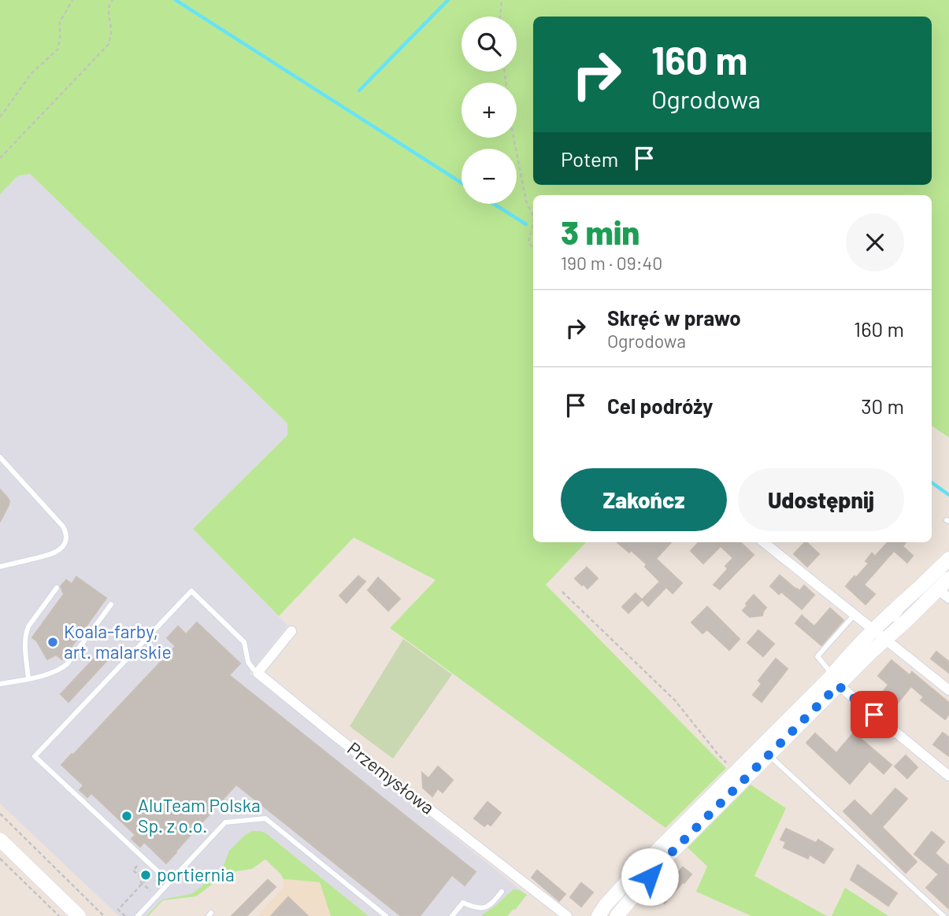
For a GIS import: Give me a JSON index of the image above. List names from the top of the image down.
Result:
{
  "streets": {
    "street": ["Przemysłowa"]
  },
  "places": ["Koala-farby, art. malarskie", "AluTeam Polska Sp. z o.o.", "portiernia"],
  "page": {
    "map_buttons": ["+", "−"],
    "turn": ["160 m", "Ogrodowa"],
    "then": "Potem",
    "heading": ["3 min", "190 m · 09:40"],
    "list": [
      {
        "name": "Skręć w prawo",
        "note": "Ogrodowa",
        "value": "160 m"
      },
      {
        "name": "Cel podróży",
        "value": "30 m"
      }
    ],
    "buttons": ["Zakończ", "Udostępnij"]
  }
}
